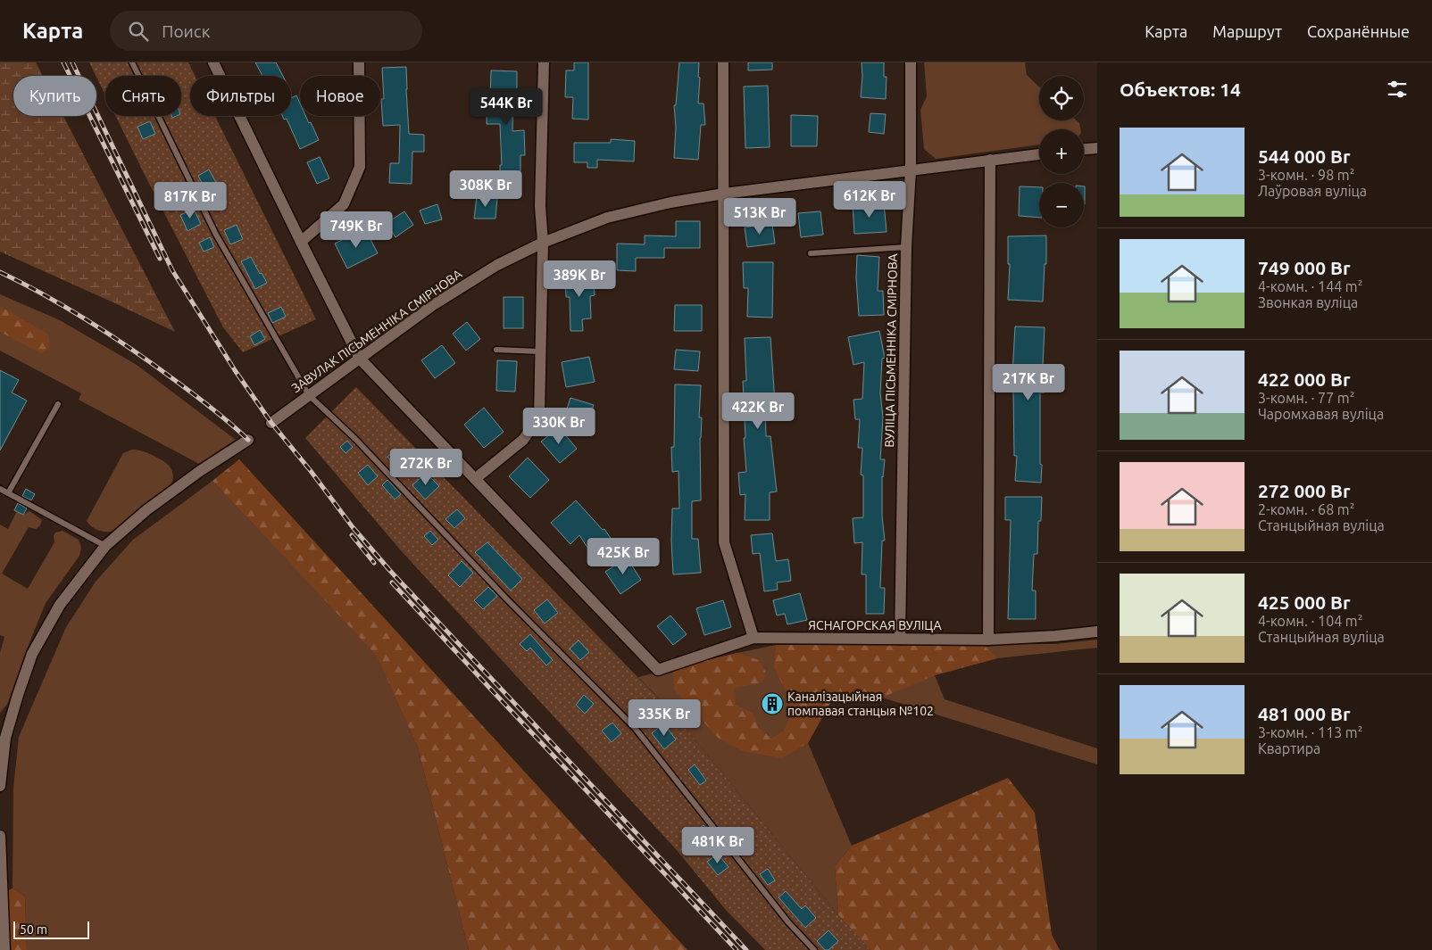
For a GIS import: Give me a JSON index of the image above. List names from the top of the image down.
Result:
{
  "streets": {
    "street": ["ЗАВУЛАК ПІСЬМЕННІКА СМІРНОВА", "ВУЛІЦА ПІСЬМЕННІКА СМІРНОВА", "ЯСНАГОРСКАЯ ВУЛІЦА"]
  },
  "crossings": [
    ["ЗАВУЛАК ПІСЬМЕННІКА СМІРНОВА", "ВУЛІЦА ПІСЬМЕННІКА СМІРНОВА"],
    ["ВУЛІЦА ПІСЬМЕННІКА СМІРНОВА", "ЯСНАГОРСКАЯ ВУЛІЦА"]
  ],
  "places": {
    "building": ["Каналізацыйная помпавая станцыя №102"]
  },
  "scale_bar": "50 m",
  "page": {
    "header": "Карта",
    "search": "Поиск",
    "nav": ["Карта", "Маршрут", "Сохранённые"],
    "heading": "Объектов: 14",
    "map_buttons": ["+", "−"],
    "chip": [
      "Купить",
      "Снять",
      "Фильтры",
      "Новое"
    ],
    "price": [
      "544K Br",
      "308K Br",
      "612K Br",
      "817K Br",
      "513K Br",
      "749K Br",
      "389K Br",
      "217K Br",
      "422K Br",
      "330K Br",
      "272K Br",
      "425K Br",
      "335K Br",
      "481K Br"
    ],
    "list": [
      {
        "name": "544 000 Br",
        "note": "3-комн. · 98 m² · Лаўровая вуліца"
      },
      {
        "name": "749 000 Br",
        "note": "4-комн. · 144 m² · Звонкая вуліца"
      },
      {
        "name": "422 000 Br",
        "note": "3-комн. · 77 m² · Чаромхавая вуліца"
      },
      {
        "name": "272 000 Br",
        "note": "2-комн. · 68 m² · Станцыйная вуліца"
      },
      {
        "name": "425 000 Br",
        "note": "4-комн. · 104 m² · Станцыйная вуліца"
      },
      {
        "name": "481 000 Br",
        "note": "3-комн. · 113 m² · Квартира"
      }
    ],
    "scale": "50 m"
  }
}
